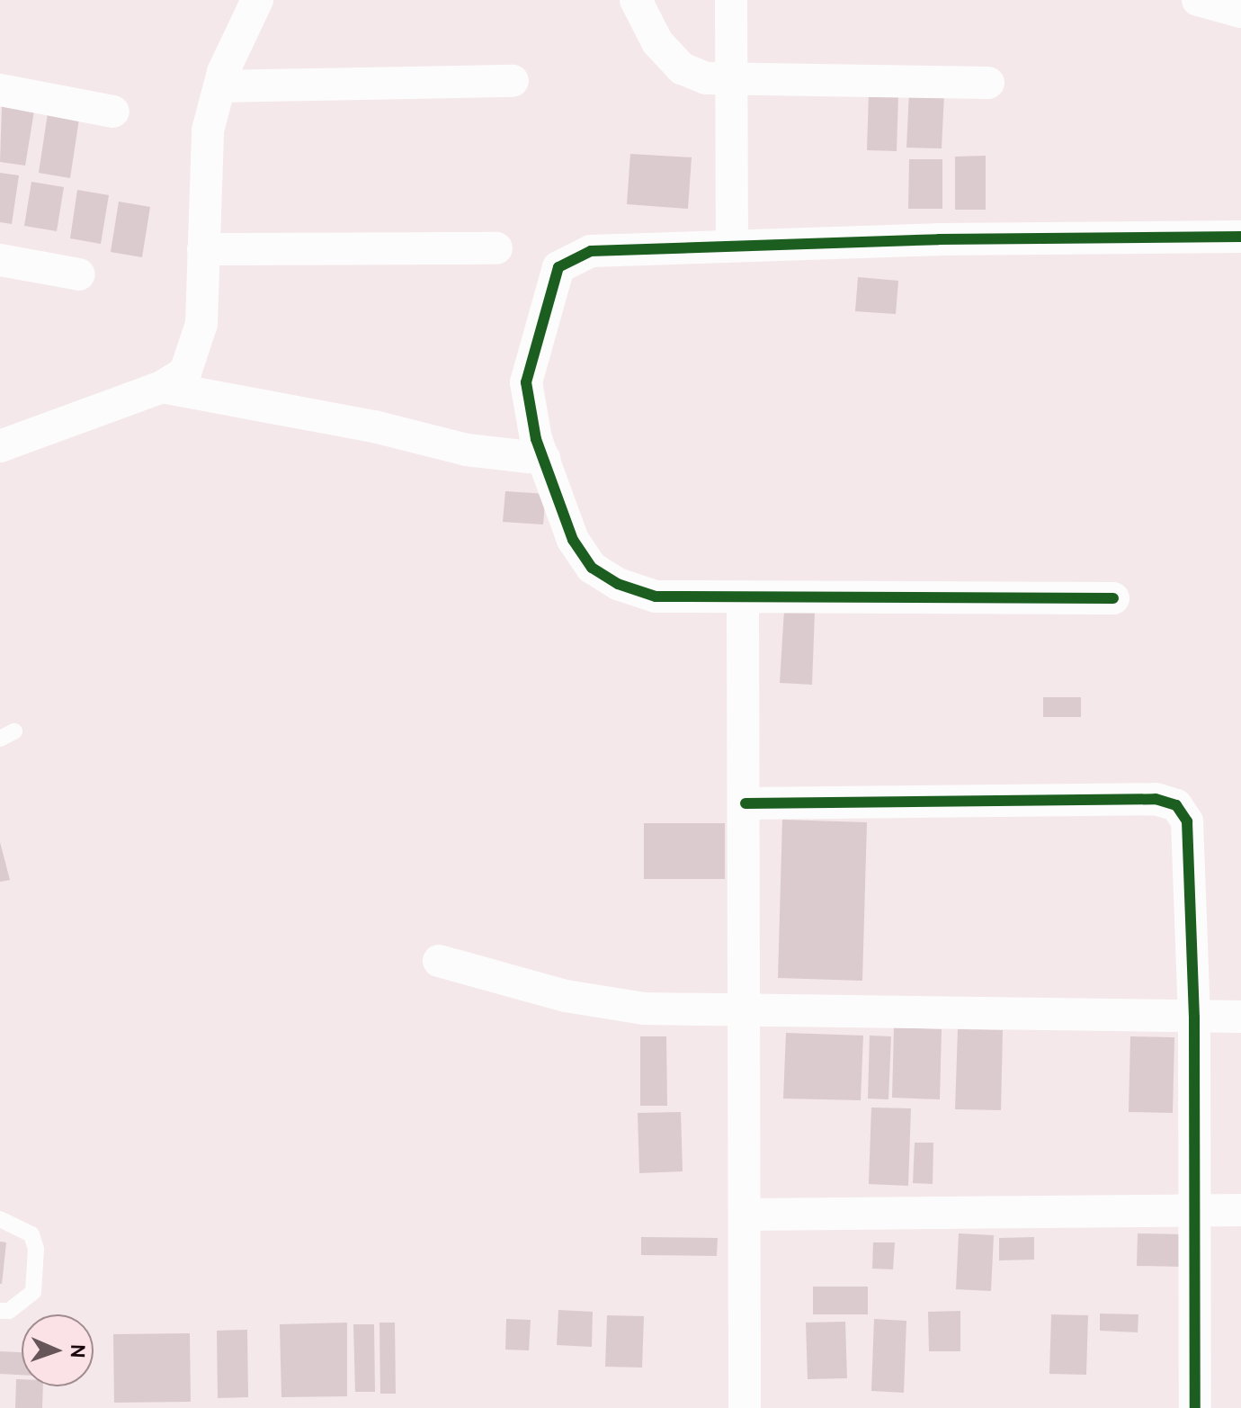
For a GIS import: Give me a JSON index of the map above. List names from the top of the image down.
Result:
{
  "north": "right"
}
